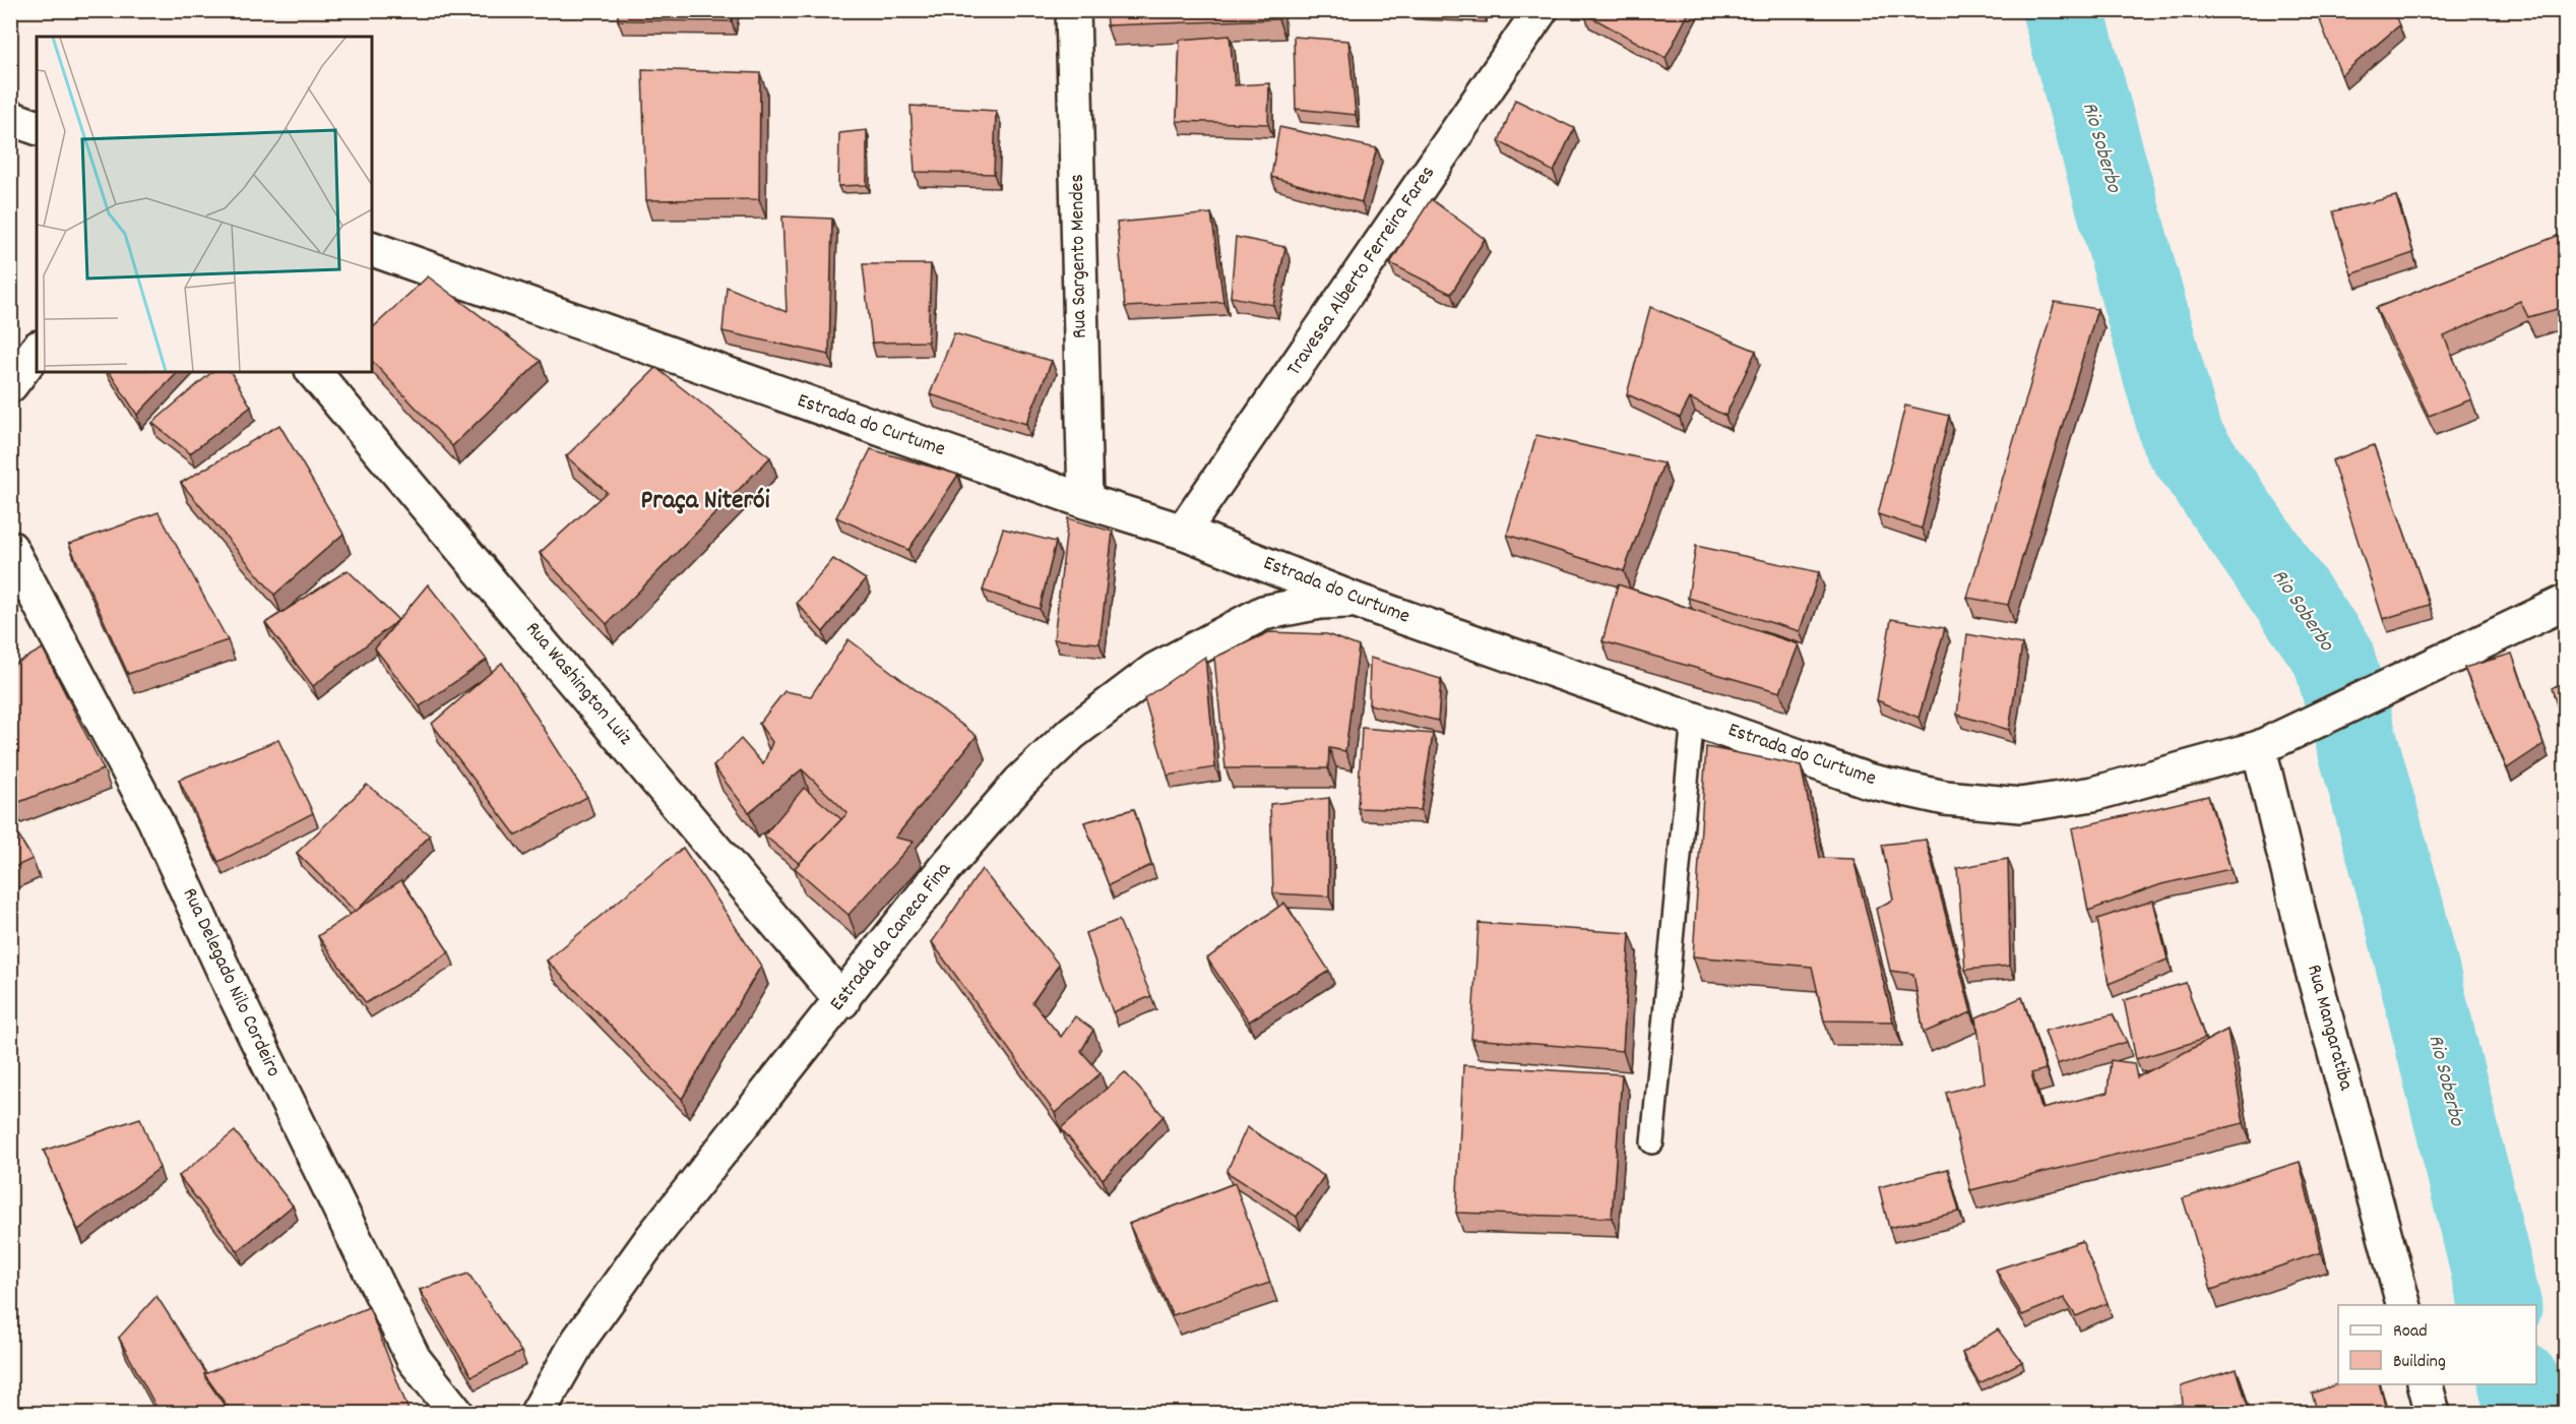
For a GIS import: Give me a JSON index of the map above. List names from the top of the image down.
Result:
{
  "streets": {
    "street": [
      "Rua Sargento Mendes",
      "Travessa Alberto Ferreira Fares",
      "Estrada do Curtume",
      "Rua Washington Luiz",
      "Estrada da Caneca Fina",
      "Rua Delegado Nilo Cordeiro",
      "Rua Mangaratiba"
    ]
  },
  "crossings": [
    ["Rua Sargento Mendes", "Estrada do Curtume"],
    ["Travessa Alberto Ferreira Fares", "Estrada do Curtume"],
    ["Estrada do Curtume", "Estrada da Caneca Fina"],
    ["Estrada do Curtume", "Rua Mangaratiba"],
    ["Rua Washington Luiz", "Estrada da Caneca Fina"]
  ],
  "districts": ["Praça Niterói"],
  "water": ["Rio Soberbo"],
  "legend": ["Road", "Building"]
}
